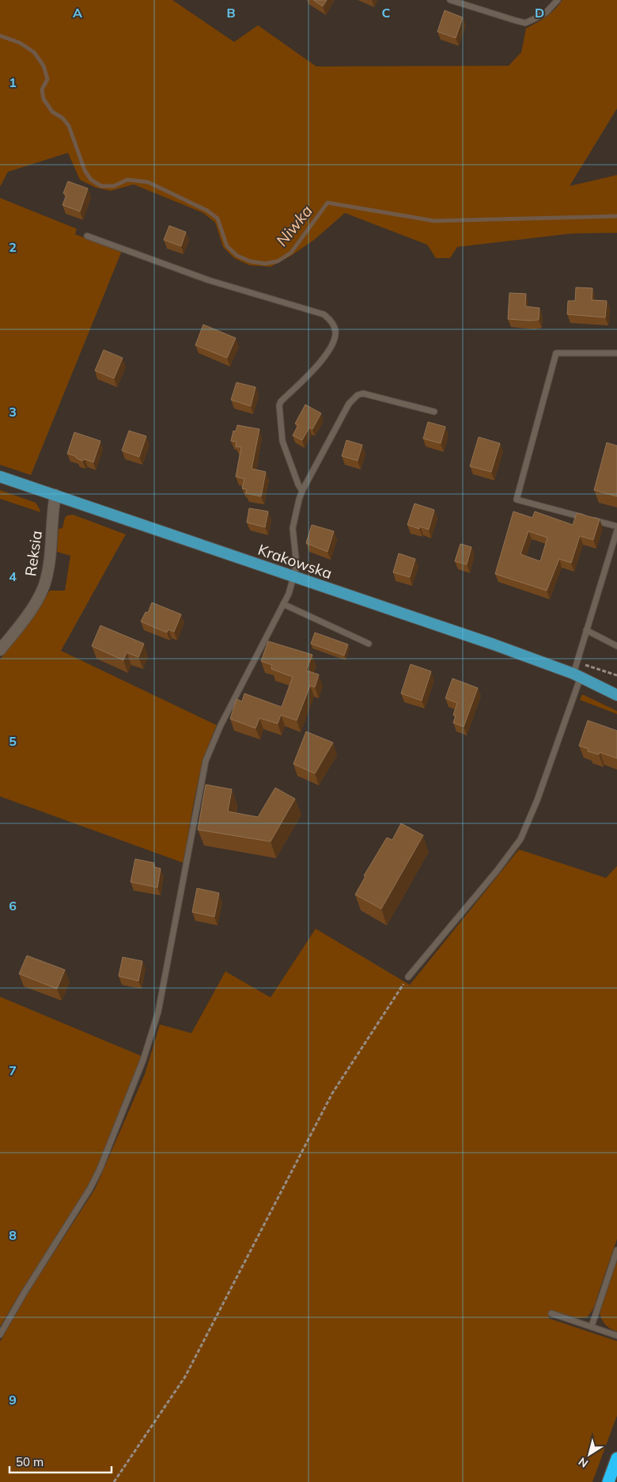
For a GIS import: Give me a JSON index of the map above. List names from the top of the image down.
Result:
{
  "streets": {
    "main road": ["Krakowska"],
    "street": ["Reksia"]
  },
  "crossings": [
    ["Reksia", "Krakowska"]
  ],
  "water": ["Niwka"],
  "scale_bar": "50 m",
  "north": "bottom left",
  "grid": {
    "columns": [
      "A",
      "B",
      "C",
      "D"
    ],
    "rows": [
      "1",
      "2",
      "3",
      "4",
      "5",
      "6",
      "7",
      "8",
      "9"
    ]
  }
}
